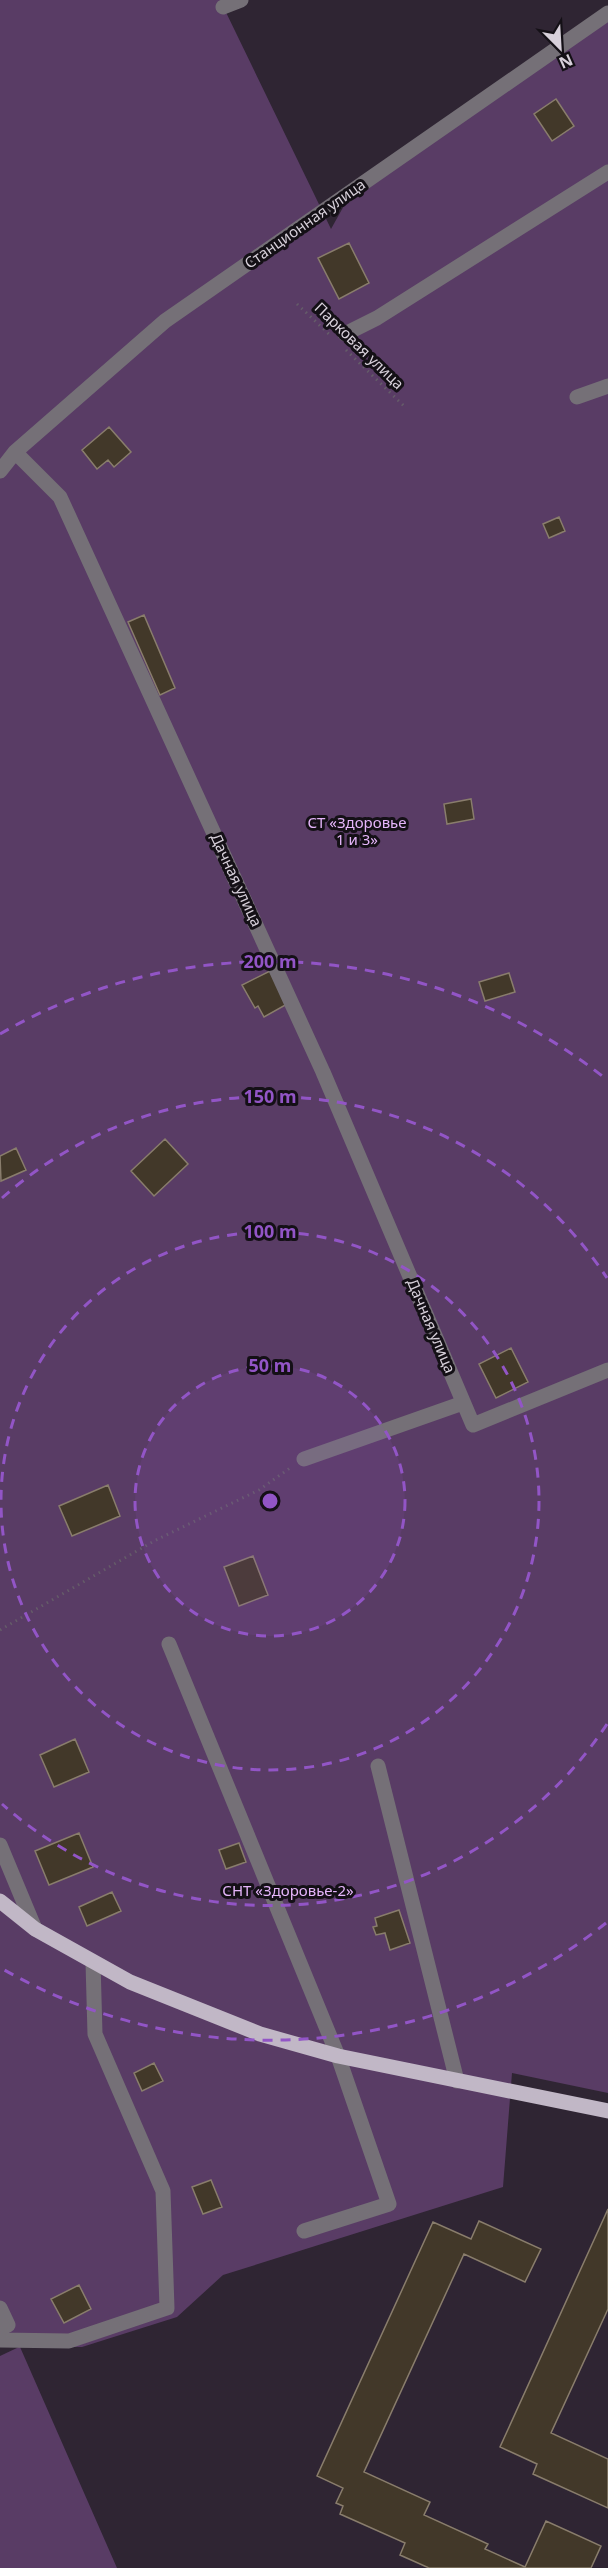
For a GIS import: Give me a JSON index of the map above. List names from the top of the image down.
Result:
{
  "streets": {
    "street": ["Станционная улица", "Дачная улица"],
    "path": ["Парковая улица"]
  },
  "crossings": [
    ["Станционная улица", "Дачная улица"]
  ],
  "parks": ["СТ «Здоровье 1 и 3»", "СНТ «Здоровье-2»"],
  "north": "bottom right",
  "rings": [
    "200 m",
    "150 m",
    "100 m",
    "50 m"
  ]
}
